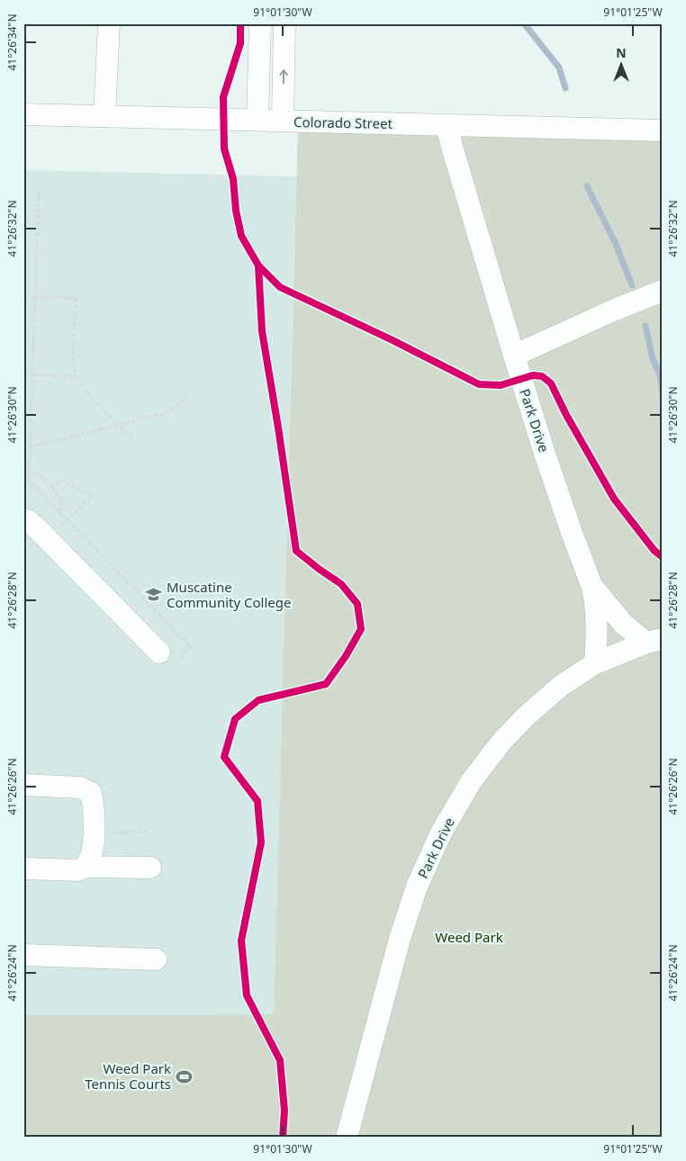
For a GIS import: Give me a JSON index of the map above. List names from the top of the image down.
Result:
{
  "streets": {
    "street": ["Colorado Street", "Park Drive"]
  },
  "crossings": [
    ["Colorado Street", "Park Drive"]
  ],
  "parks": ["Weed Park"],
  "places": {
    "school or university": ["Muscatine Community College"],
    "sports": ["Weed Park Tennis Courts"]
  },
  "north": "top",
  "coordinates": [
    "91°01'30\"W",
    "91°01'25\"W",
    "41°26'34\"N",
    "41°26'32\"N",
    "41°26'30\"N",
    "41°26'28\"N",
    "41°26'26\"N",
    "41°26'24\"N"
  ]
}
